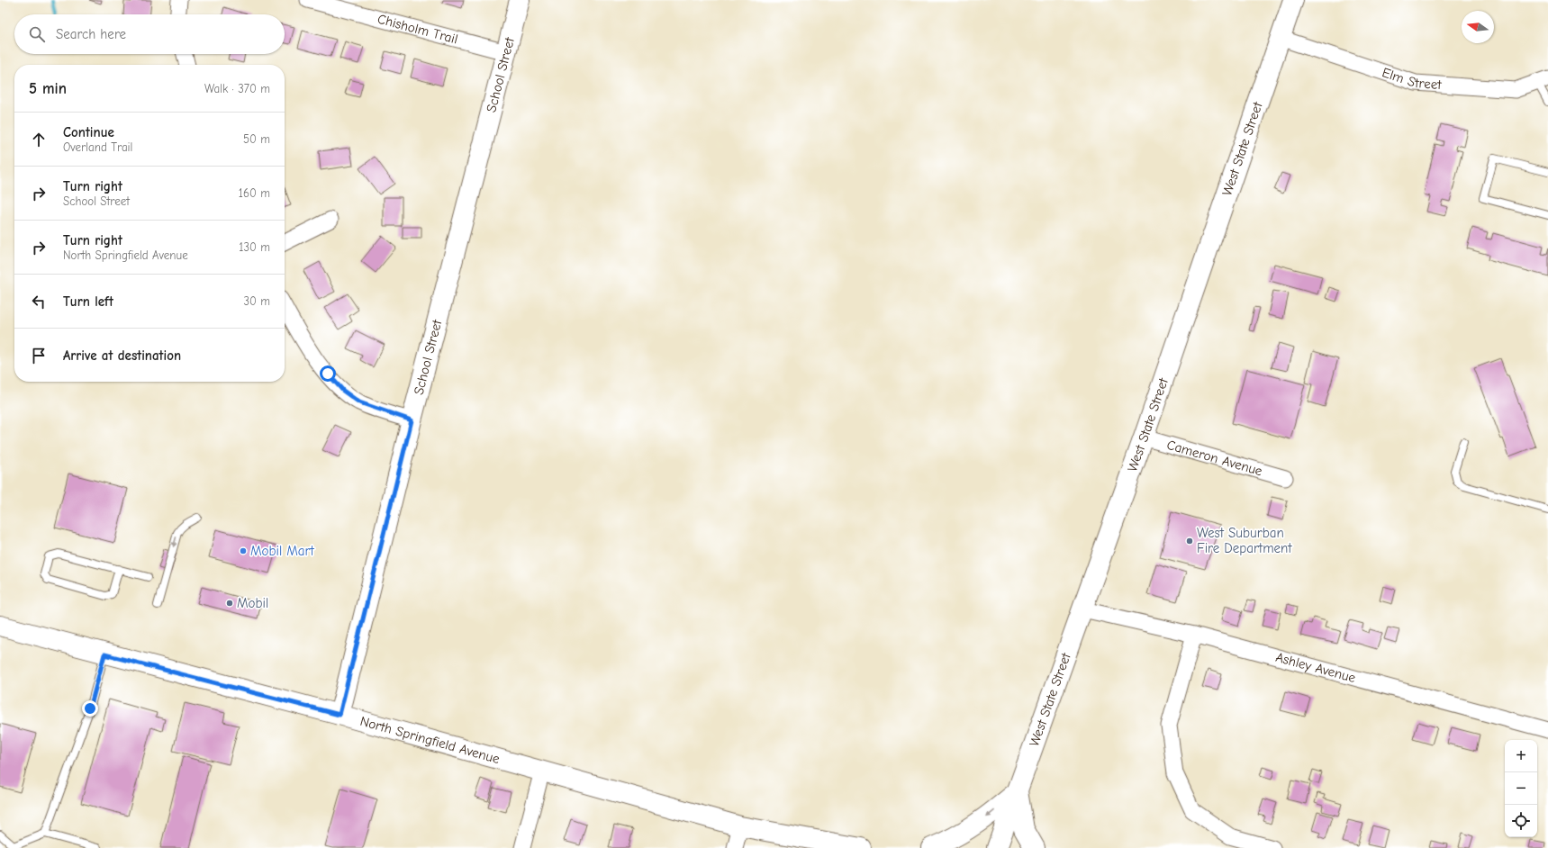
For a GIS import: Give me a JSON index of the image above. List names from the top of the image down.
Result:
{
  "streets": {
    "main road": ["School Street", "West State Street", "North Springfield Avenue"],
    "street": [
      "Chisholm Trail",
      "Elm Street",
      "Cameron Avenue",
      "Ashley Avenue"
    ]
  },
  "crossings": [
    ["Chisholm Trail", "School Street"],
    ["School Street", "North Springfield Avenue"],
    ["Elm Street", "West State Street"],
    ["West State Street", "Cameron Avenue"],
    ["West State Street", "Ashley Avenue"]
  ],
  "places": ["West Suburban Fire Department", "Mobil Mart", "Mobil"],
  "north": "left",
  "page": {
    "search": "Search here",
    "heading": ["5 min", "Walk · 370 m"],
    "list": [
      ["Continue", "Overland Trail", "50 m"],
      ["Turn right", "School Street", "160 m"],
      ["Turn right", "North Springfield Avenue", "130 m"],
      ["Turn left", "30 m"],
      "Arrive at destination"
    ],
    "map_buttons": ["+", "−"]
  }
}
